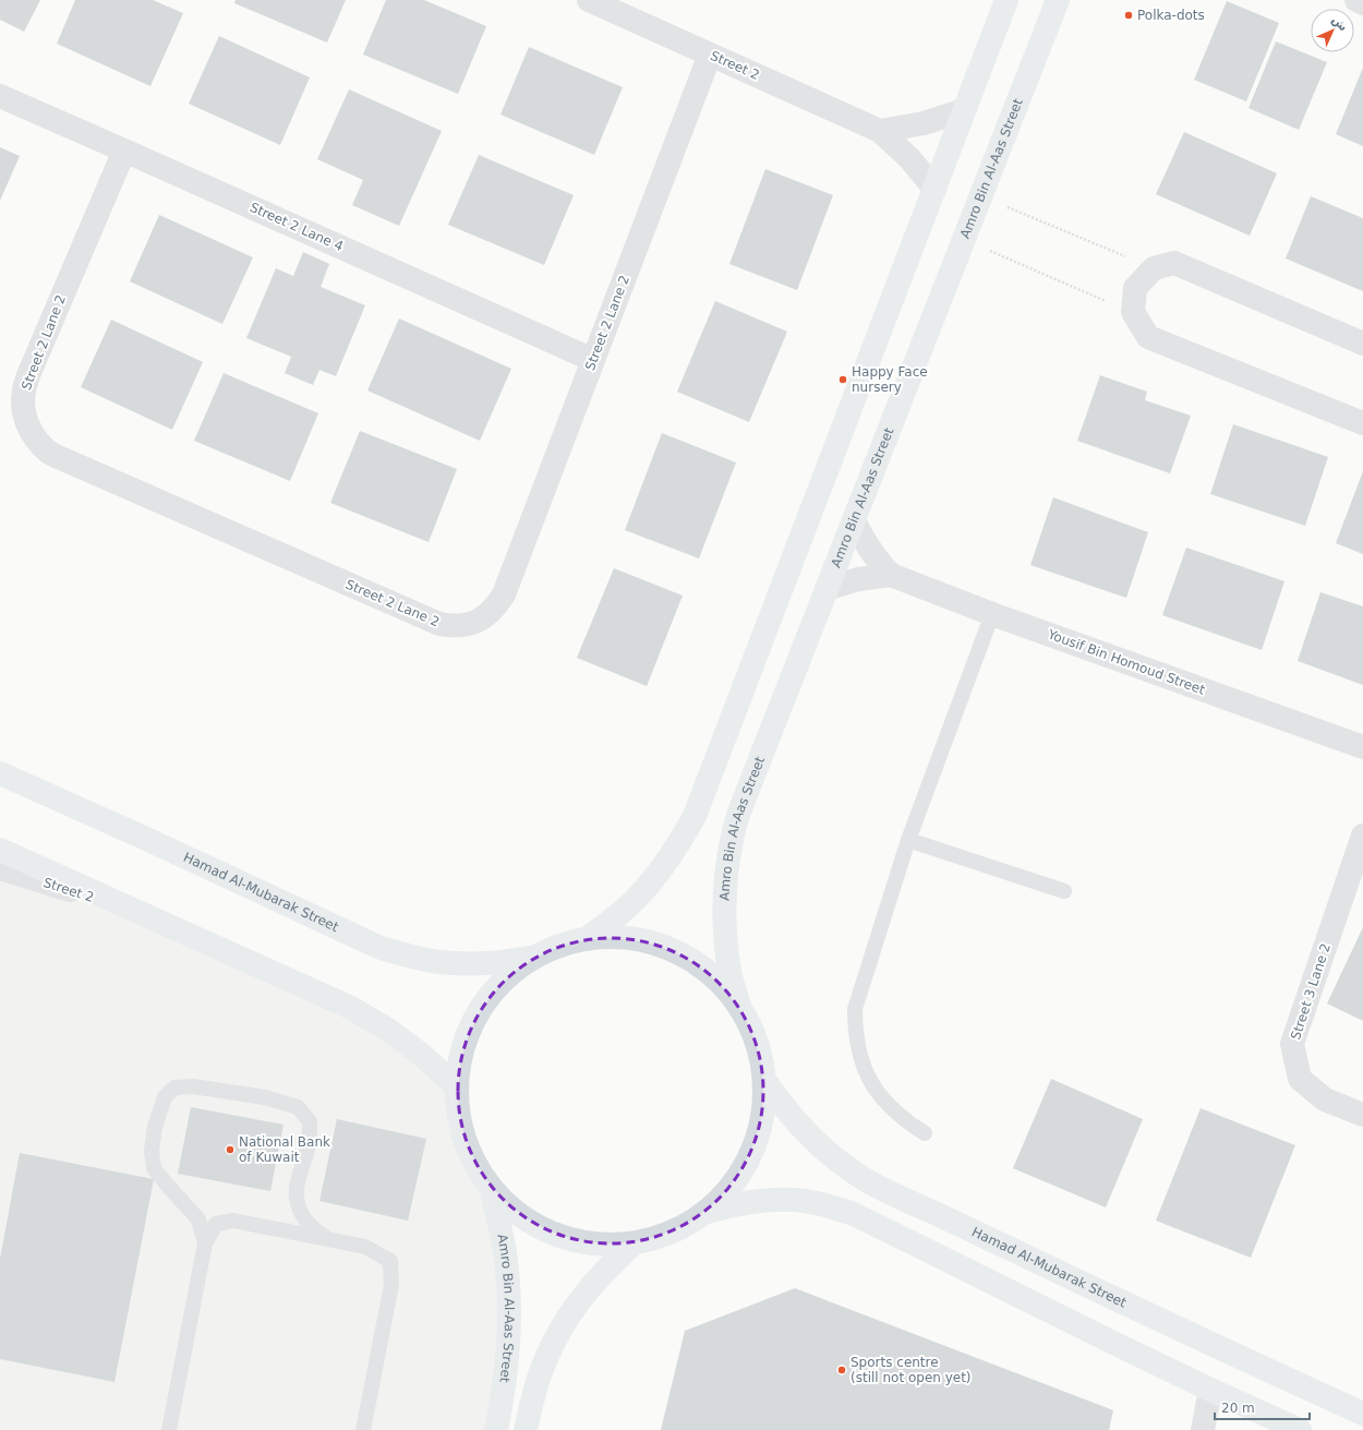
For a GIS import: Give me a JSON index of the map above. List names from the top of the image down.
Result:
{
  "streets": {
    "main road": ["Amro Bin Al-Aas Street", "Hamad Al-Mubarak Street"],
    "street": [
      "Street 2",
      "Street 2 Lane 4",
      "Street 2 Lane 2",
      "Yousif Bin Homoud Street",
      "Street 3 Lane 2"
    ]
  },
  "crossings": [
    ["Street 2", "Street 2 Lane 2"],
    ["Amro Bin Al-Aas Street", "Yousif Bin Homoud Street"],
    ["Street 2 Lane 4", "Street 2 Lane 2"]
  ],
  "places": [
    "Polka-dots",
    "Happy Face nursery",
    "National Bank of Kuwait",
    "Sports centre (still not open yet)"
  ],
  "scale_bar": "20 m",
  "north": "top right"
}
